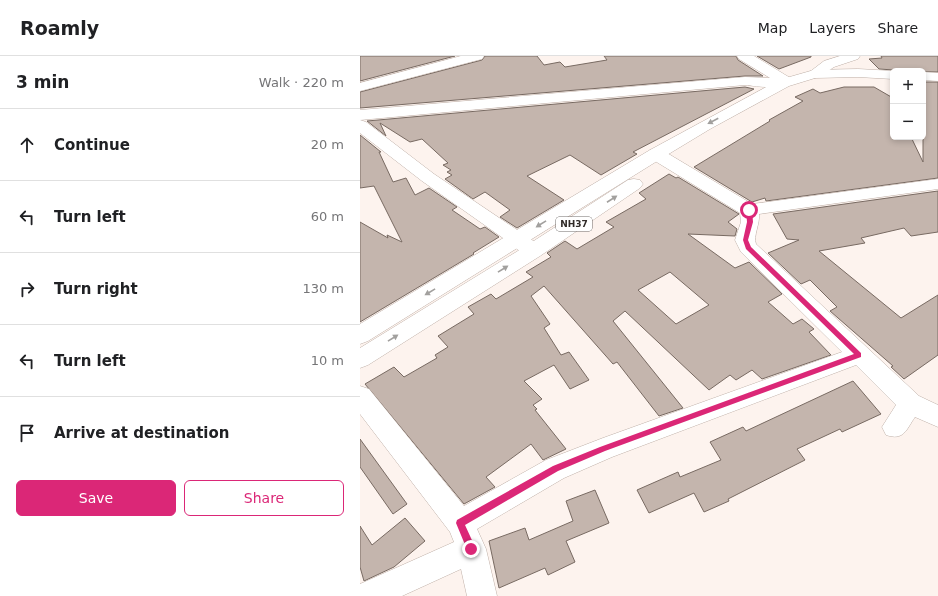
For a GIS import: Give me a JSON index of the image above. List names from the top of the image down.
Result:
{
  "streets": {
    "main road": ["NH37"]
  },
  "page": {
    "header": "Roamly",
    "nav": ["Map", "Layers", "Share"],
    "heading": ["3 min", "Walk · 220 m"],
    "map_buttons": ["+", "−"],
    "list": [
      ["Continue", "20 m"],
      ["Turn left", "60 m"],
      ["Turn right", "130 m"],
      ["Turn left", "10 m"],
      "Arrive at destination"
    ],
    "buttons": ["Save", "Share"]
  }
}
